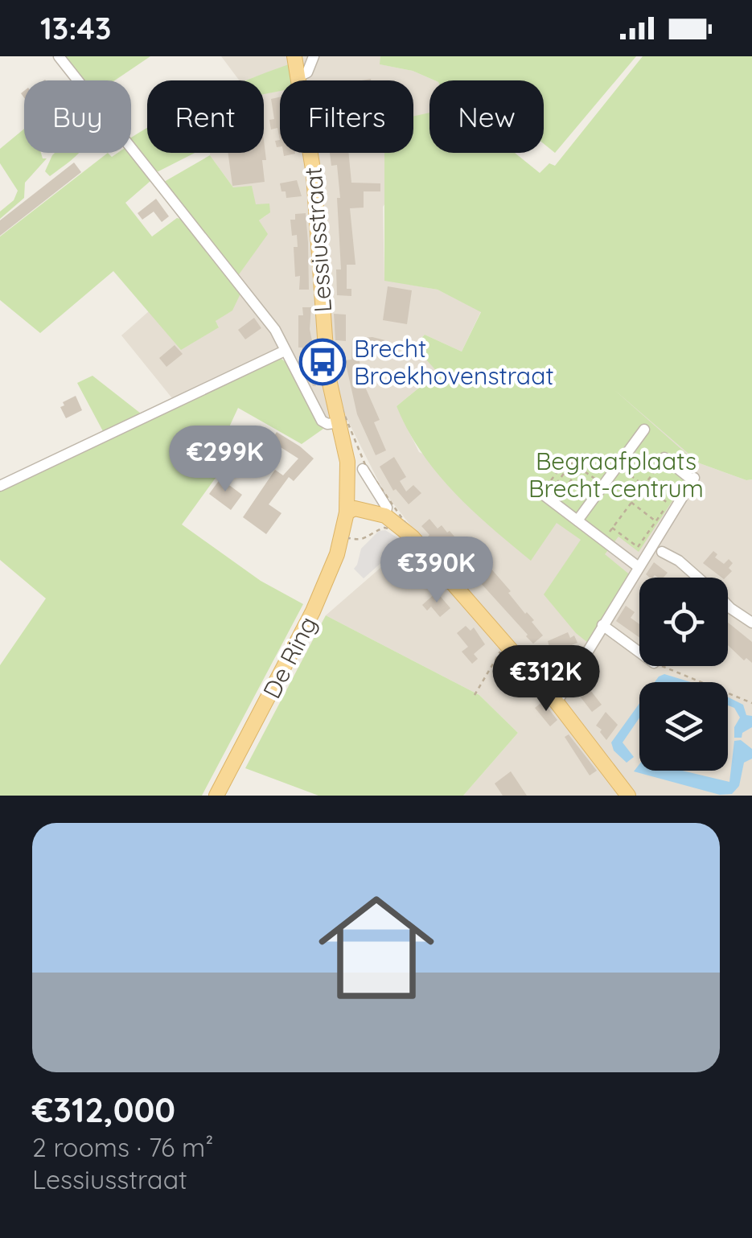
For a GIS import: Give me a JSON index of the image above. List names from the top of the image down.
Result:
{
  "streets": {
    "main road": ["Lessiusstraat", "De Ring"]
  },
  "crossings": [
    ["Lessiusstraat", "De Ring"]
  ],
  "parks": ["Begraafplaats Brecht-centrum"],
  "places": {
    "bus stop": ["Brecht Broekhovenstraat"]
  },
  "page": {
    "status": "13:43",
    "chip": [
      "Buy",
      "Rent",
      "Filters",
      "New"
    ],
    "price": ["€299K", "€390K", "€312K"],
    "list": [
      {
        "name": "€312,000",
        "note": "2 rooms · 76 m² · Lessiusstraat"
      }
    ]
  }
}
